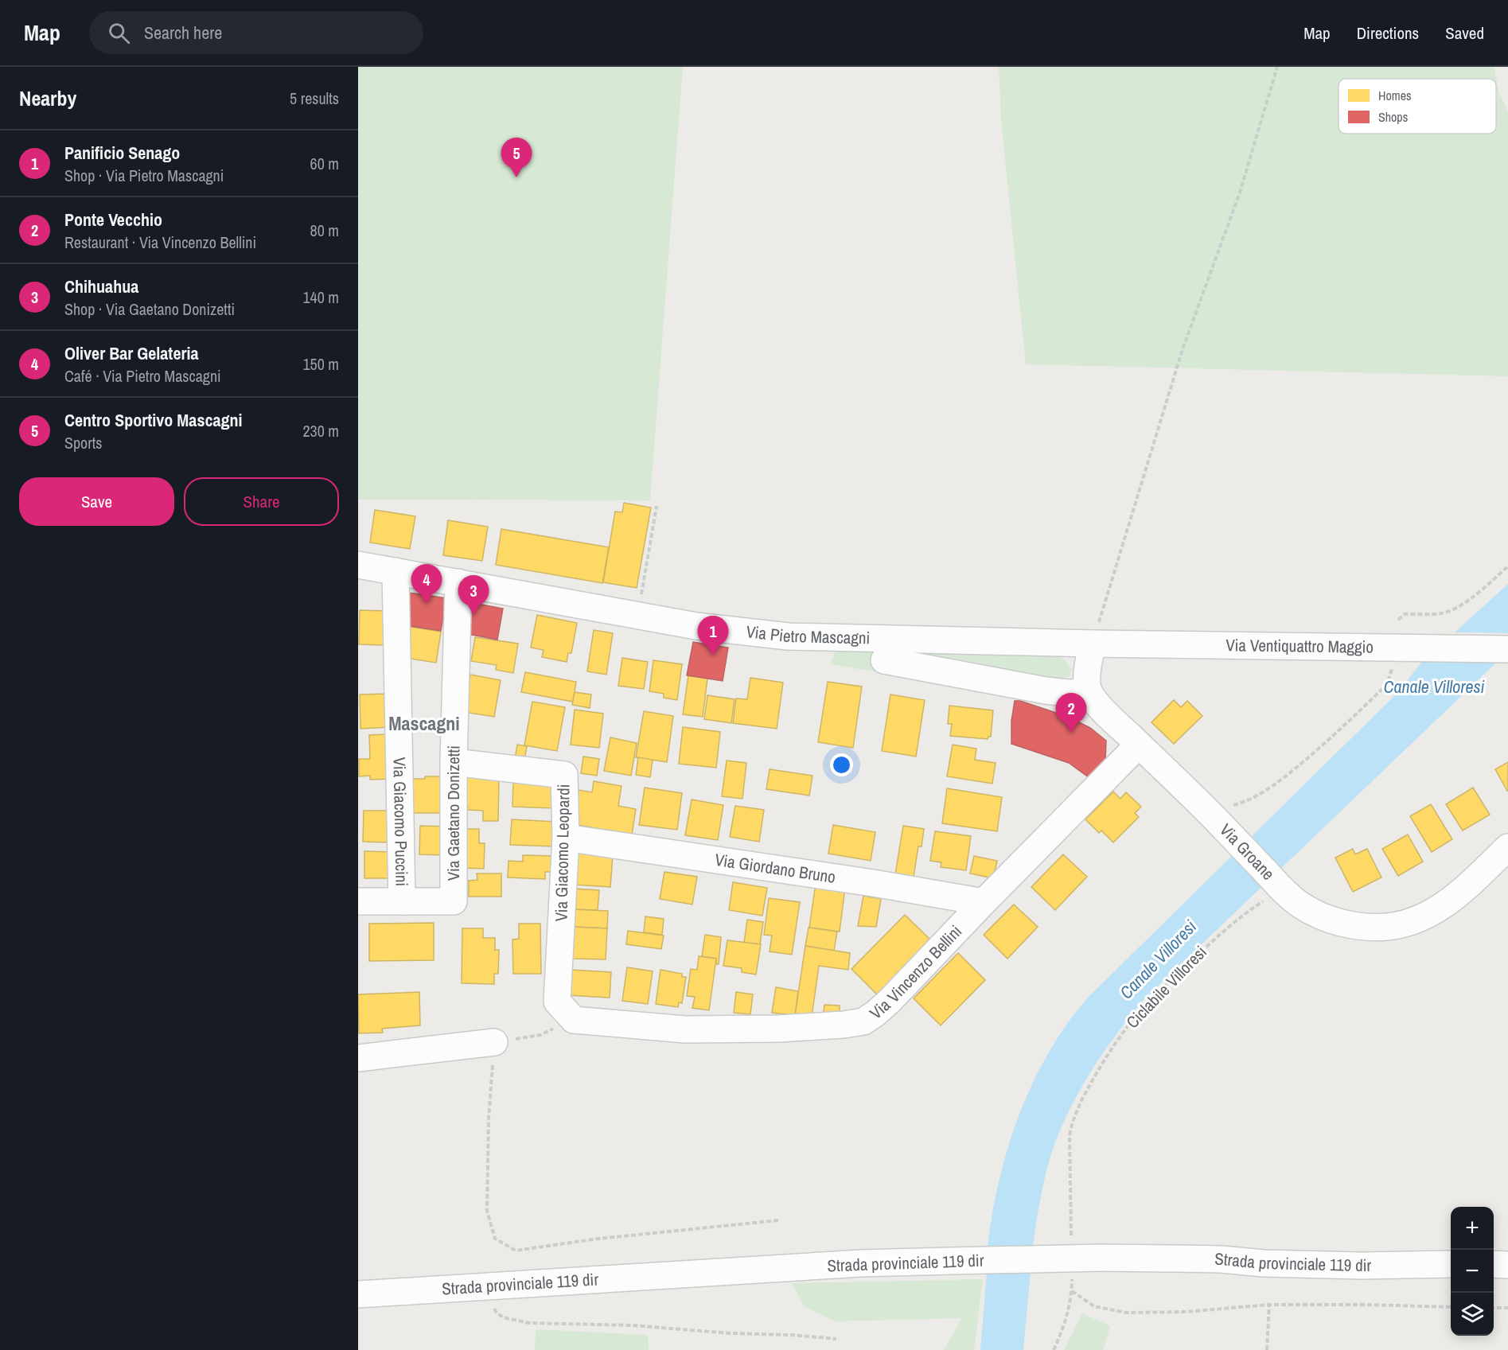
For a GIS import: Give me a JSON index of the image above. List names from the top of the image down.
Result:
{
  "streets": {
    "street": [
      "Via Pietro Mascagni",
      "Via Ventiquattro Maggio",
      "Via Gaetano Donizetti",
      "Via Giacomo Puccini",
      "Via Giacomo Leopardi",
      "Via Groane",
      "Via Giordano Bruno",
      "Via Vincenzo Bellini",
      "Strada provinciale 119 dir"
    ],
    "path": ["Ciclabile Villoresi"]
  },
  "crossings": [
    ["Via Pietro Mascagni", "Via Ventiquattro Maggio"],
    ["Via Pietro Mascagni", "Via Gaetano Donizetti"],
    ["Via Pietro Mascagni", "Via Giacomo Puccini"],
    ["Via Gaetano Donizetti", "Via Giacomo Puccini"],
    ["Via Gaetano Donizetti", "Via Giacomo Leopardi"],
    ["Via Giacomo Leopardi", "Via Giordano Bruno"],
    ["Via Giacomo Leopardi", "Via Vincenzo Bellini"],
    ["Via Groane", "Via Vincenzo Bellini"],
    ["Via Groane", "Ciclabile Villoresi"],
    ["Via Giordano Bruno", "Via Vincenzo Bellini"]
  ],
  "districts": ["Mascagni"],
  "water": ["Canale Villoresi"],
  "legend": ["Homes", "Shops"],
  "page": {
    "header": "Map",
    "search": "Search here",
    "nav": ["Map", "Directions", "Saved"],
    "heading": ["Nearby", "5 results"],
    "list": [
      {
        "mark": "1",
        "name": "Panificio Senago",
        "note": "Shop · Via Pietro Mascagni",
        "value": "60 m"
      },
      {
        "mark": "2",
        "name": "Ponte Vecchio",
        "note": "Restaurant · Via Vincenzo Bellini",
        "value": "80 m"
      },
      {
        "mark": "3",
        "name": "Chihuahua",
        "note": "Shop · Via Gaetano Donizetti",
        "value": "140 m"
      },
      {
        "mark": "4",
        "name": "Oliver Bar Gelateria",
        "note": "Café · Via Pietro Mascagni",
        "value": "150 m"
      },
      {
        "mark": "5",
        "name": "Centro Sportivo Mascagni",
        "note": "Sports",
        "value": "230 m"
      }
    ],
    "pins": [
      "5",
      "4",
      "3",
      "1",
      "2"
    ],
    "buttons": ["Save", "Share"],
    "map_buttons": ["+", "−"]
  }
}
